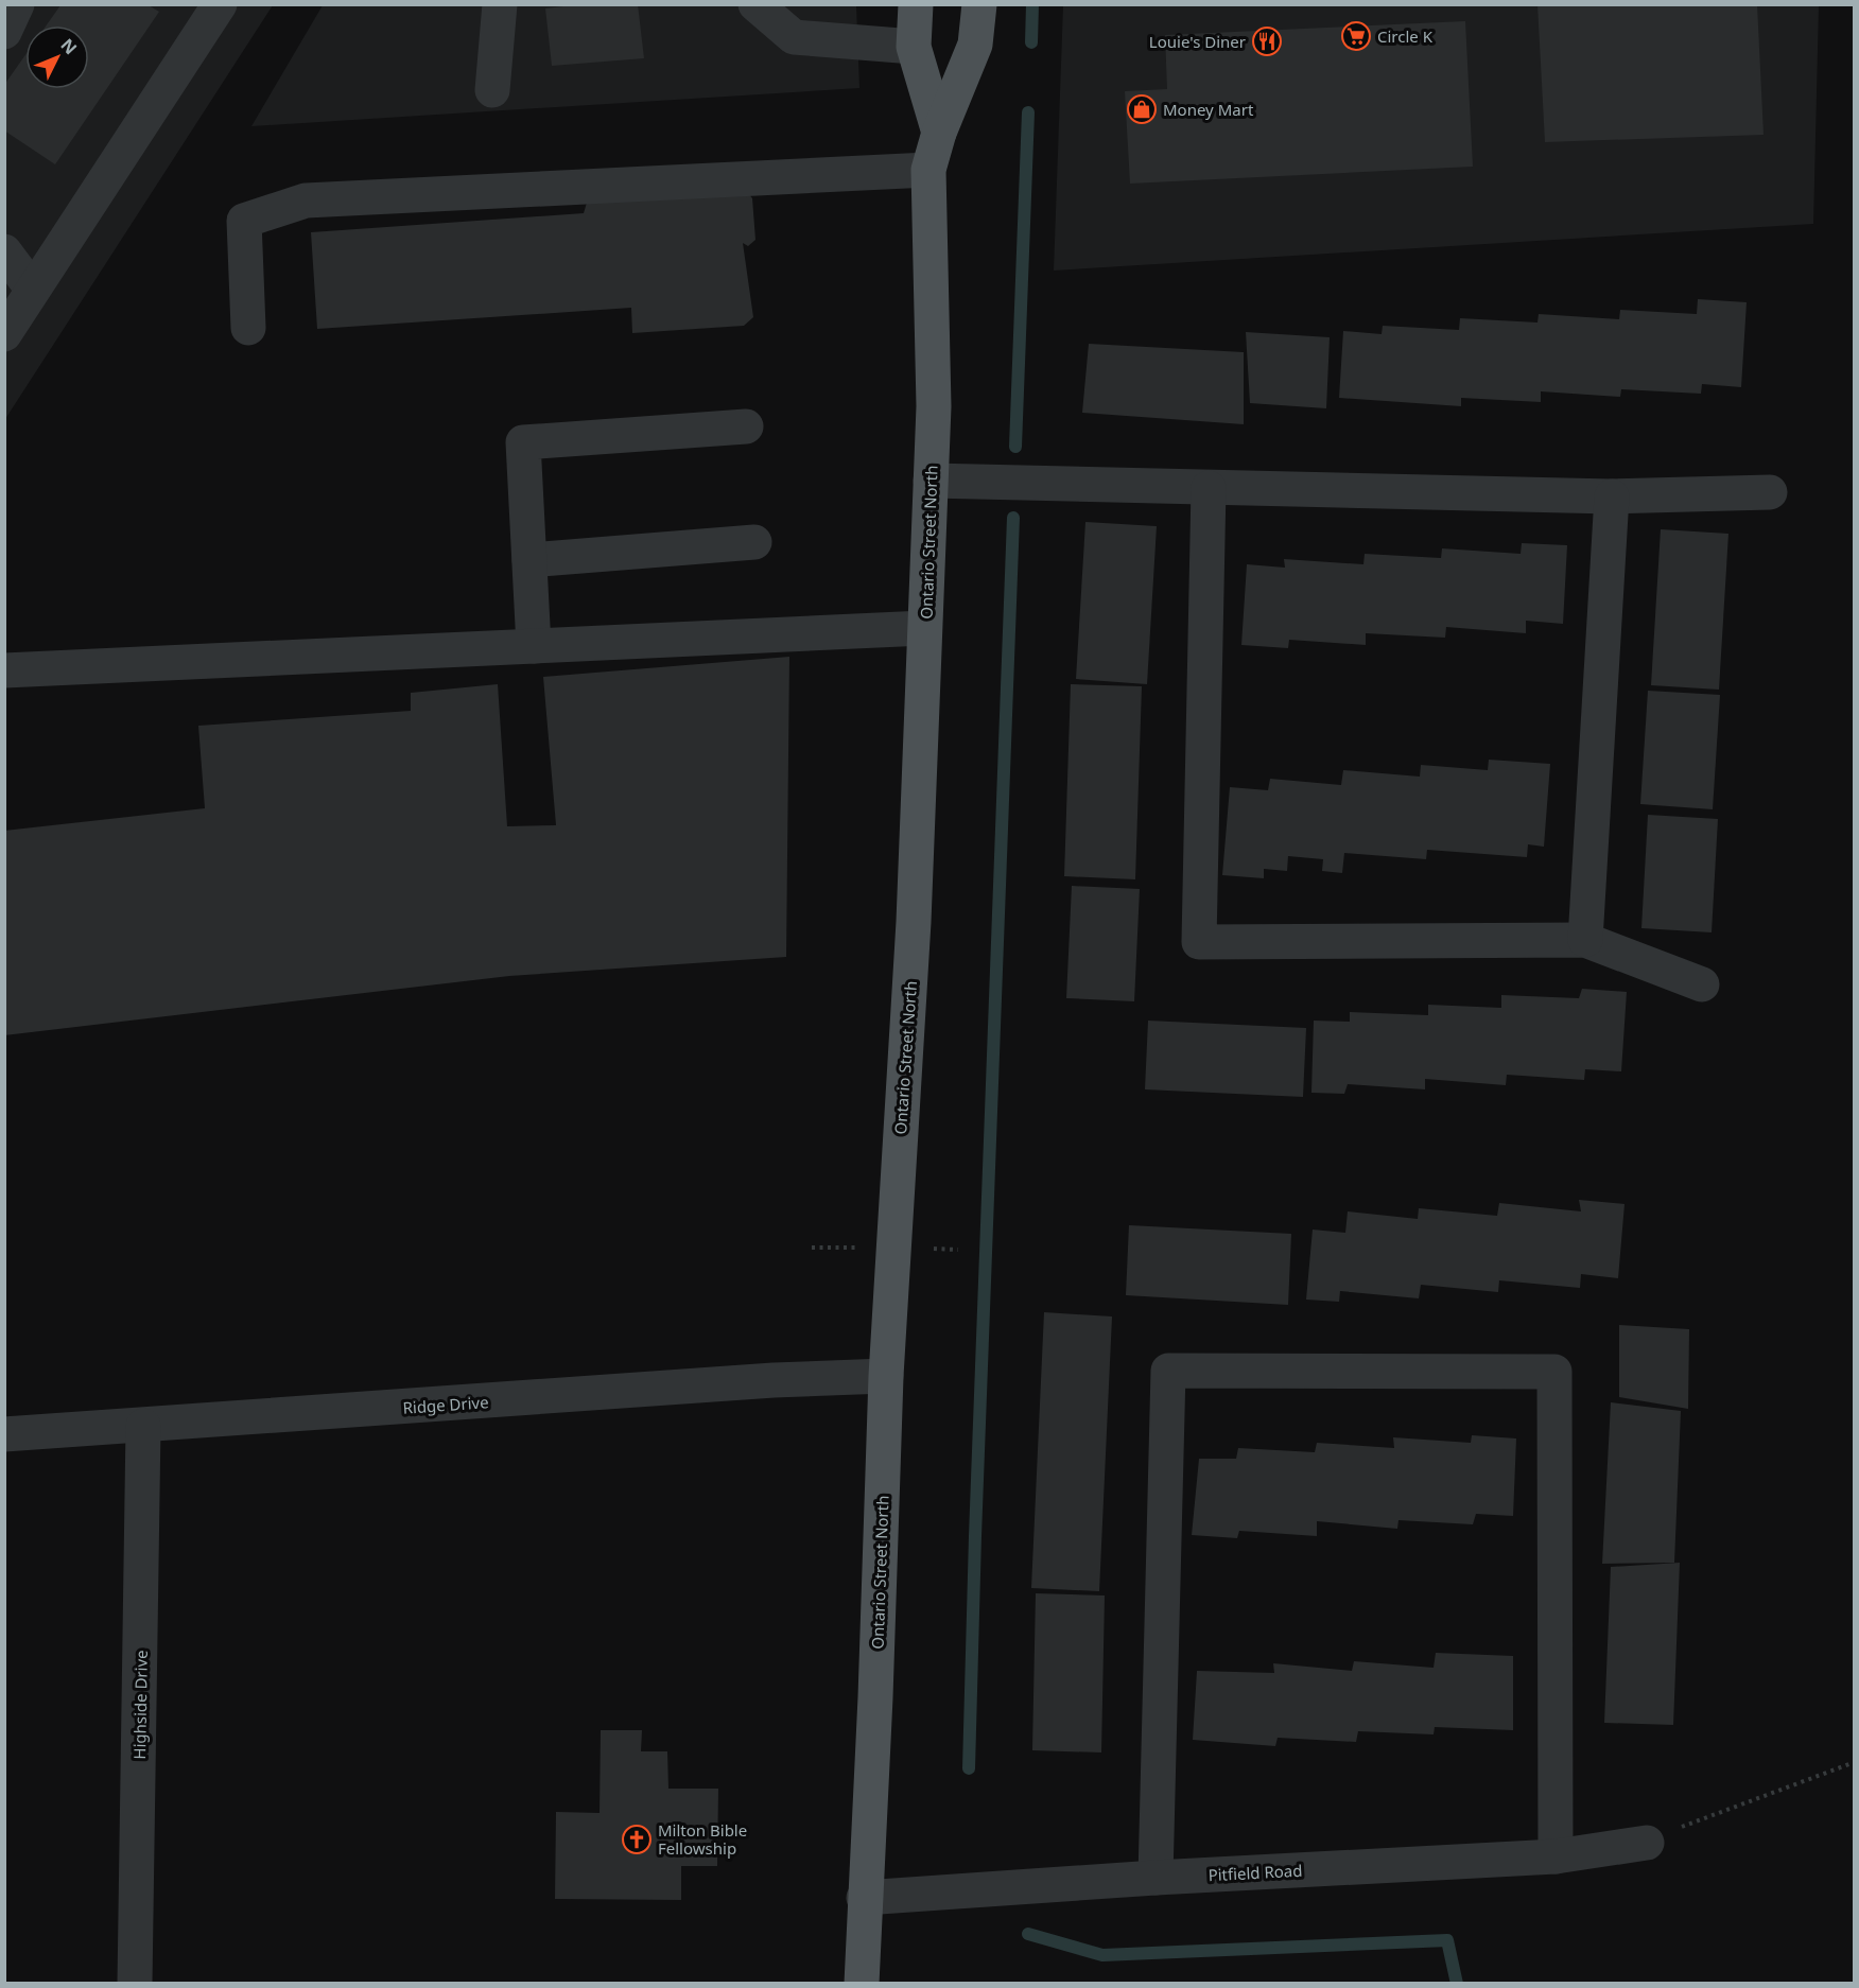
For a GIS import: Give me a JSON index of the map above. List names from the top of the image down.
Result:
{
  "streets": {
    "main road": ["Ontario Street North"],
    "street": ["Ridge Drive", "Highside Drive", "Pitfield Road"]
  },
  "crossings": [
    ["Ontario Street North", "Ridge Drive"],
    ["Ontario Street North", "Pitfield Road"],
    ["Ridge Drive", "Highside Drive"]
  ],
  "places": {
    "supermarket": ["Circle K"],
    "restaurant": ["Louie's Diner"],
    "shop": ["Money Mart"],
    "church": ["Milton Bible Fellowship"]
  },
  "north": "top right"
}
